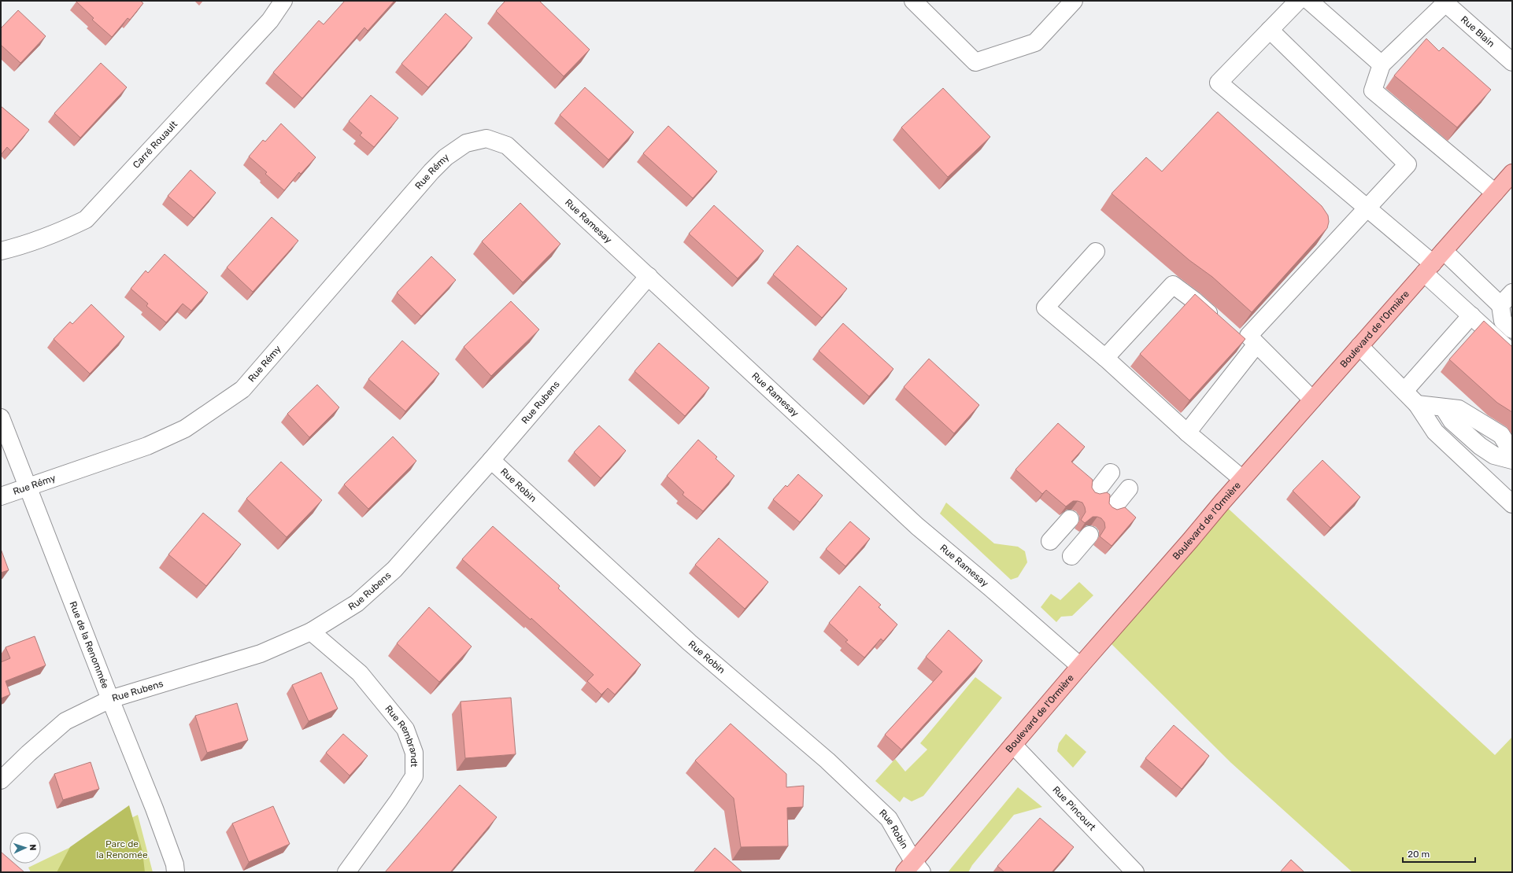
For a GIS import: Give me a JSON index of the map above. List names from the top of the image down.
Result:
{
  "streets": {
    "main road": ["Boulevard de l'Ormière"],
    "street": [
      "Rue Blain",
      "Carré Rouault",
      "Rue Rémy",
      "Rue Ramesay",
      "Rue Rubens",
      "Rue Robin",
      "Rue de la Renommée",
      "Rue Rembrandt",
      "Rue Pincourt"
    ]
  },
  "crossings": [
    ["Rue Rémy", "Rue Ramesay"],
    ["Rue Rémy", "Rue de la Renommée"],
    ["Rue Ramesay", "Boulevard de l'Ormière"],
    ["Rue Ramesay", "Rue Rubens"],
    ["Boulevard de l'Ormière", "Rue Robin"],
    ["Boulevard de l'Ormière", "Rue Pincourt"],
    ["Rue Rubens", "Rue Robin"],
    ["Rue Rubens", "Rue de la Renommée"],
    ["Rue Rubens", "Rue Rembrandt"]
  ],
  "parks": ["Parc de la Renomée"],
  "scale_bar": "20 m",
  "north": "right"
}
